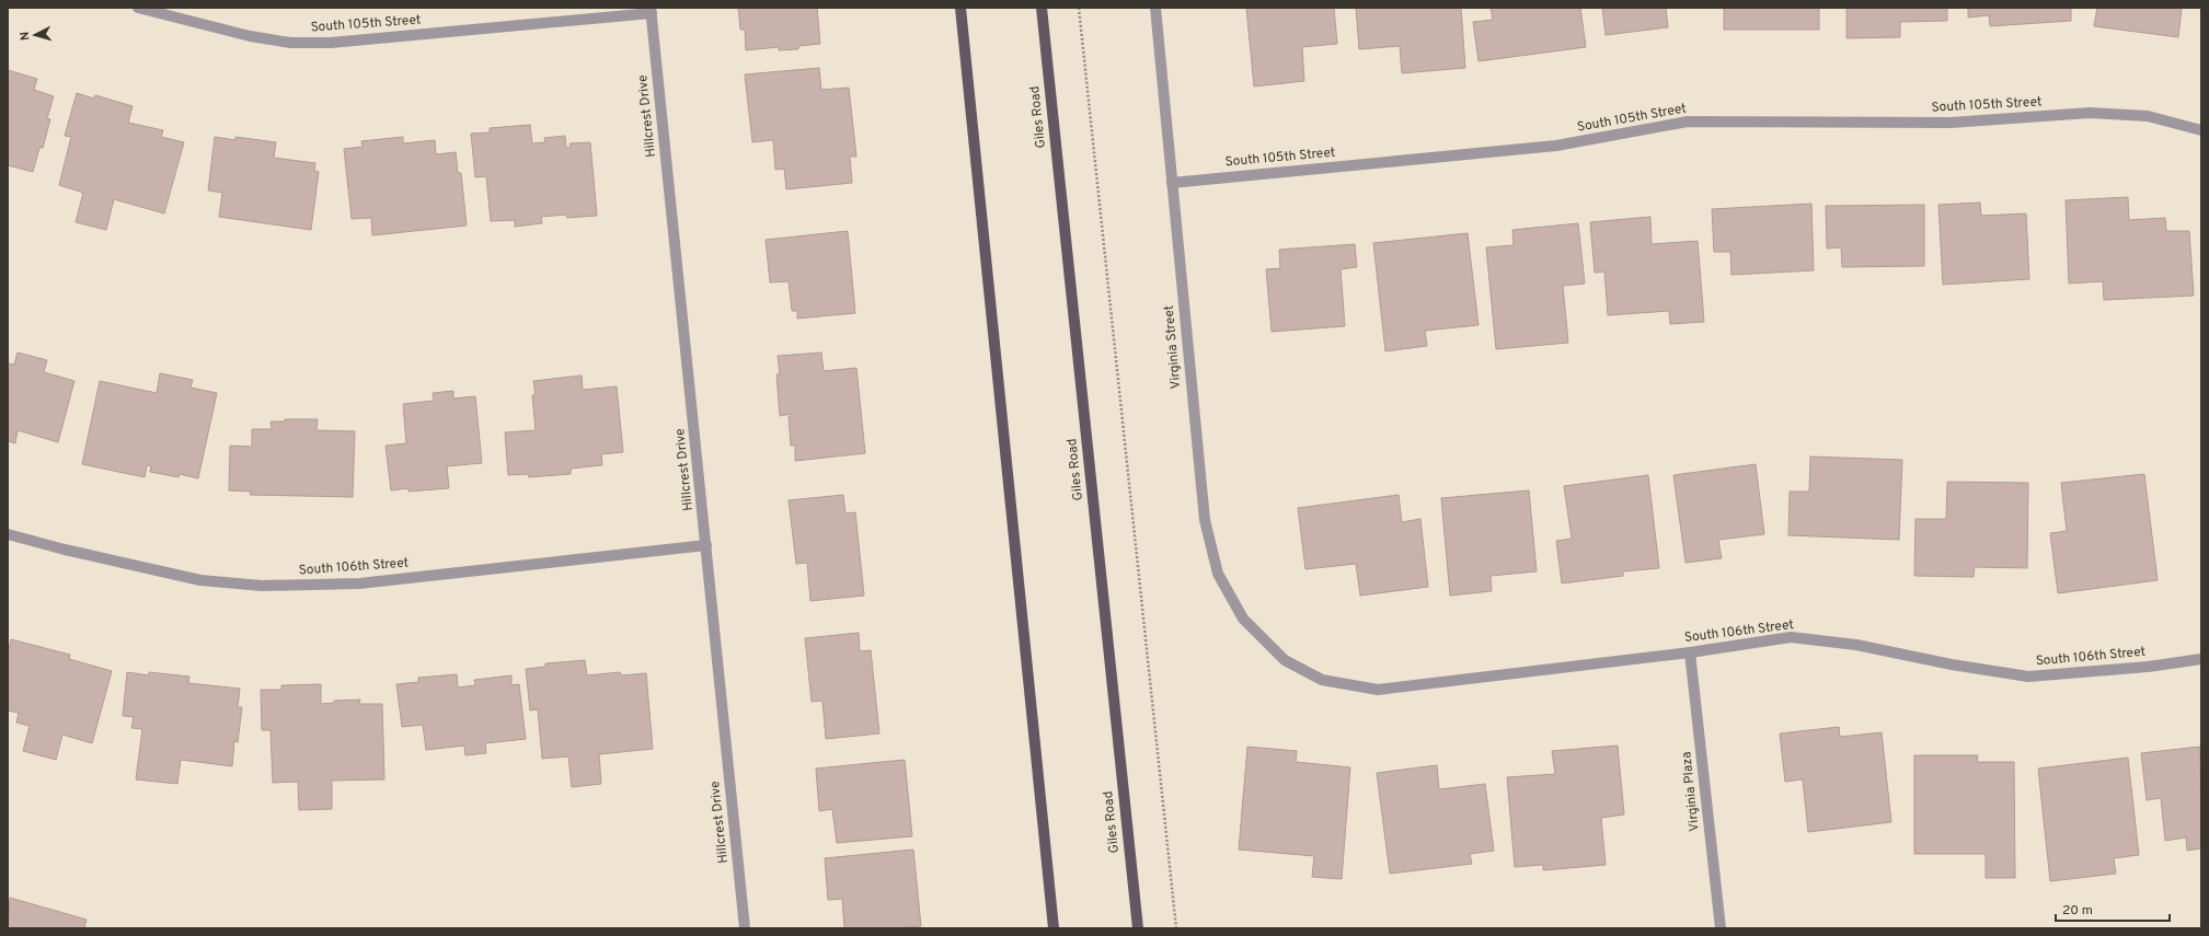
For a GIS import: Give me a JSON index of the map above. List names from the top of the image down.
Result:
{
  "streets": {
    "main road": ["Giles Road"],
    "street": [
      "South 105th Street",
      "Hillcrest Drive",
      "Virginia Street",
      "South 106th Street",
      "Virginia Plaza"
    ]
  },
  "crossings": [
    ["South 105th Street", "Hillcrest Drive"],
    ["South 105th Street", "Virginia Street"],
    ["Hillcrest Drive", "South 106th Street"],
    ["Virginia Street", "South 106th Street"],
    ["South 106th Street", "Virginia Plaza"]
  ],
  "scale_bar": "20 m",
  "north": "left"
}
